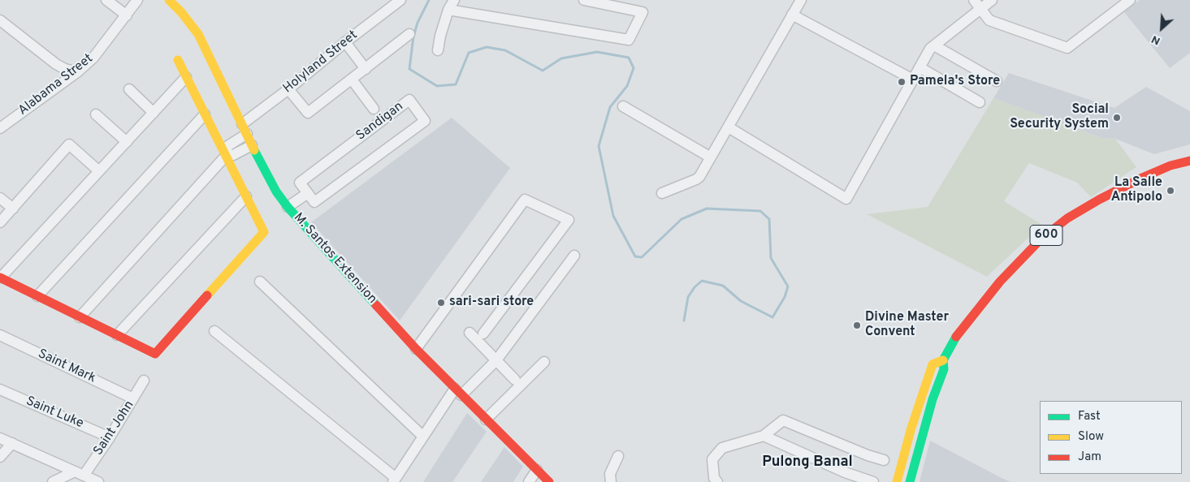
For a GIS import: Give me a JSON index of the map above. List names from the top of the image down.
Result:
{
  "streets": {
    "street": [
      "Holyland Street",
      "Alabama Street",
      "Sandigan",
      "600",
      "M. Santos Extension",
      "Saint Mark",
      "Saint Luke",
      "Saint John"
    ]
  },
  "crossings": [
    ["Holyland Street", "M. Santos Extension"],
    ["Saint Mark", "Saint John"],
    ["Saint Luke", "Saint John"]
  ],
  "districts": ["Pulong Banal"],
  "places": [
    "Pamela's Store",
    "Social Security System",
    "La Salle Antipolo",
    "sari-sari store",
    "Divine Master Convent"
  ],
  "legend": ["Fast", "Slow", "Jam"],
  "north": "bottom left"
}
